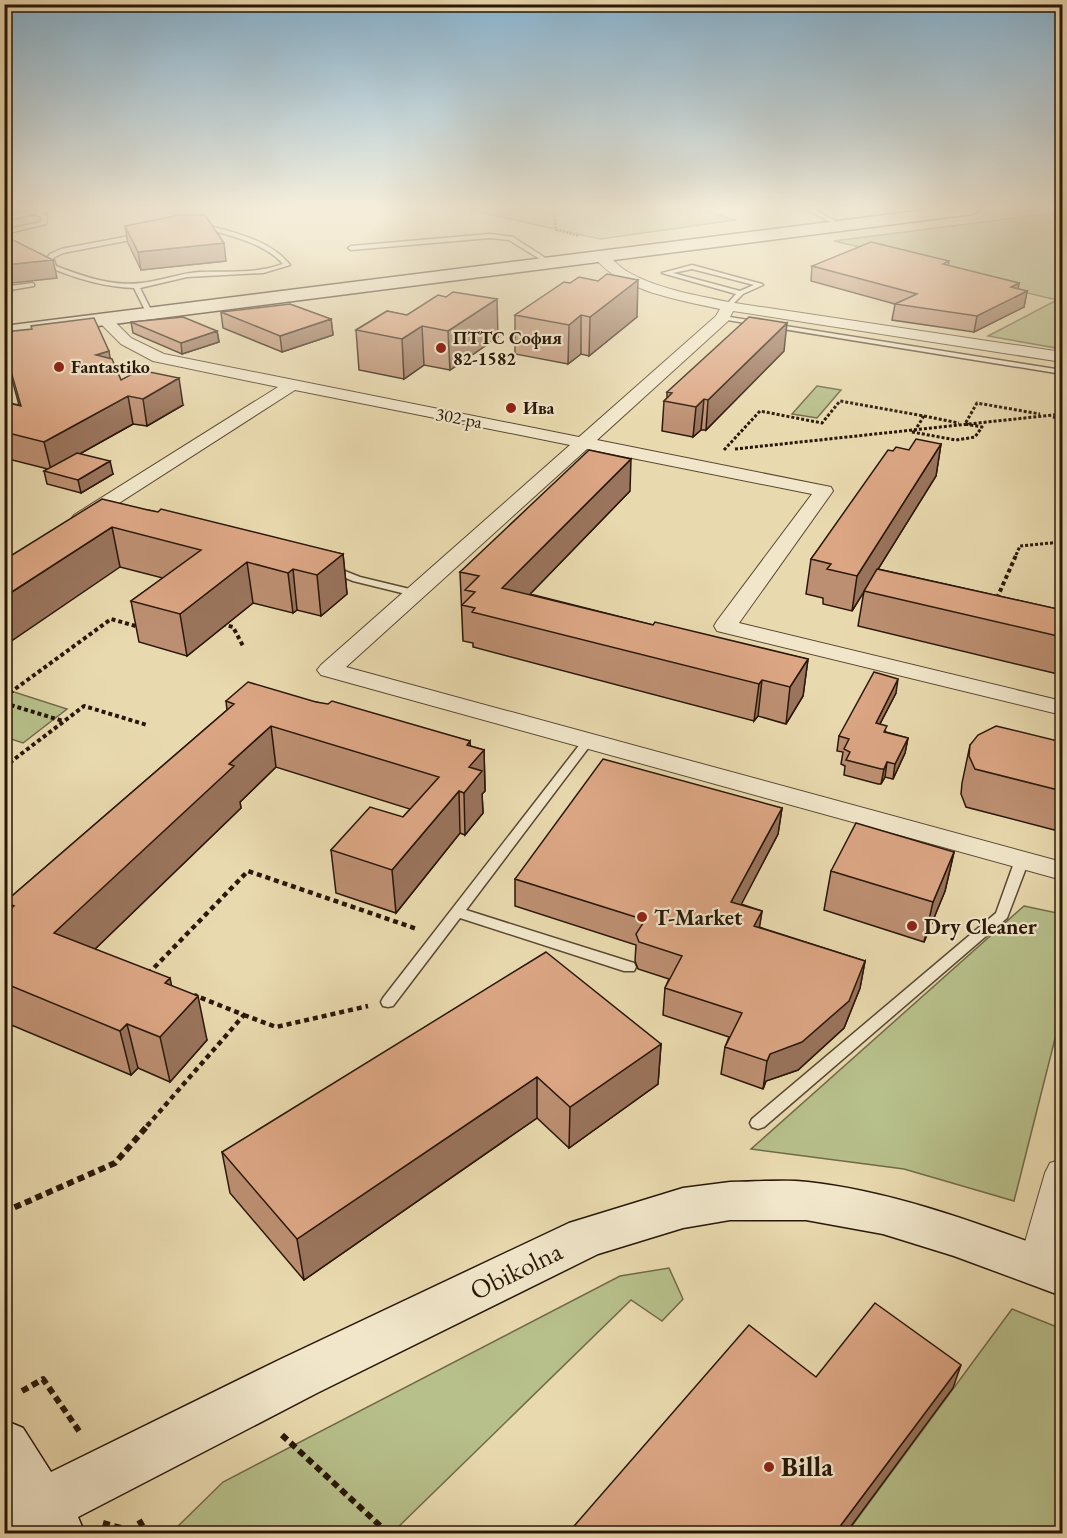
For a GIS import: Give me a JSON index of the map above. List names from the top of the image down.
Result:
{
  "streets": {
    "main road": ["Obikolna"],
    "street": ["302-ра"]
  },
  "places": [
    "ПТТС София 82-1582",
    "Fantastiko",
    "Ива",
    "T-Market",
    "Dry Cleaner",
    "Billa"
  ]
}
